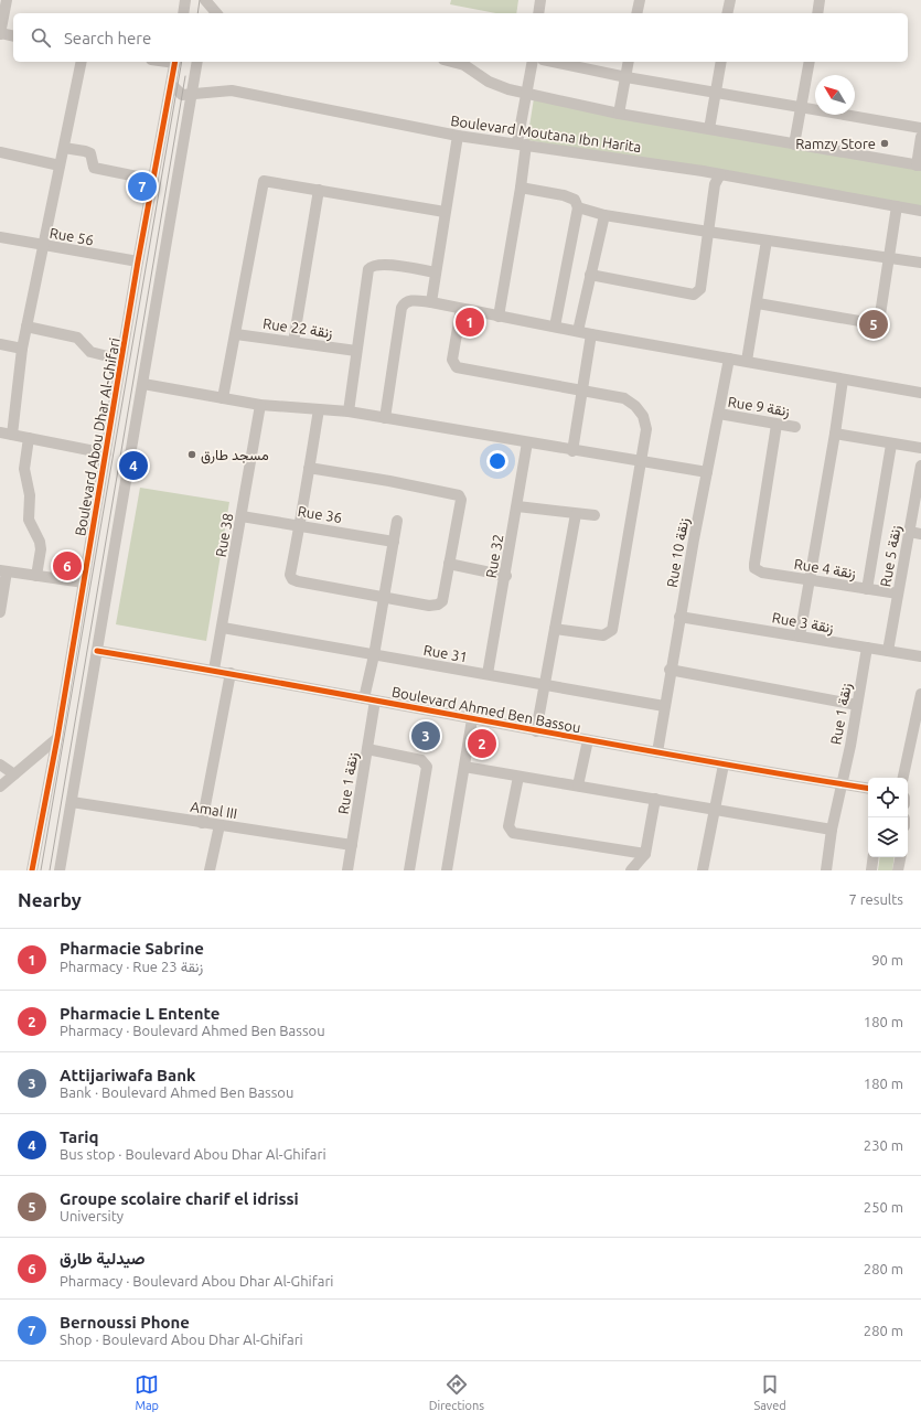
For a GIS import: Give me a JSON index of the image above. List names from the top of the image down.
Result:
{
  "streets": {
    "street": [
      "Boulevard Moutana Ibn Harita",
      "Rue 56",
      "Rue 22 زنقة",
      "Rue 9 زنقة",
      "Boulevard Abou Dhar Al-Ghifari",
      "Rue 36",
      "Rue 38",
      "Rue 10 زنقة",
      "Rue 32",
      "Rue 5 زنقة",
      "Rue 4 زنقة",
      "Rue 3 زنقة",
      "Rue 31",
      "Boulevard Ahmed Ben Bassou",
      "Rue 1 زنقة",
      "Amal III"
    ]
  },
  "crossings": [
    ["Boulevard Moutana Ibn Harita", "Boulevard Abou Dhar Al-Ghifari"],
    ["Rue 56", "Boulevard Abou Dhar Al-Ghifari"],
    ["Rue 9 زنقة", "Rue 10 زنقة"],
    ["Rue 9 زنقة", "Rue 4 زنقة"],
    ["Rue 36", "Rue 38"],
    ["Rue 38", "Rue 31"],
    ["Rue 38", "Boulevard Ahmed Ben Bassou"],
    ["Rue 10 زنقة", "Rue 3 زنقة"],
    ["Rue 10 زنقة", "Rue 31"],
    ["Rue 10 زنقة", "Boulevard Ahmed Ben Bassou"],
    ["Rue 32", "Rue 31"],
    ["Rue 5 زنقة", "Rue 4 زنقة"],
    ["Rue 5 زنقة", "Rue 3 زنقة"],
    ["Rue 3 زنقة", "Rue 1 زنقة"],
    ["Boulevard Ahmed Ben Bassou", "Rue 1 زنقة"],
    ["Rue 1 زنقة", "Amal III"]
  ],
  "places": ["Ramzy Store", "مسجد طارق"],
  "north": "top left",
  "page": {
    "search": "Search here",
    "pins": [
      "7",
      "1",
      "5",
      "4",
      "6",
      "3",
      "2"
    ],
    "heading": ["Nearby", "7 results"],
    "list": [
      {
        "mark": "1",
        "name": "Pharmacie Sabrine",
        "note": "Pharmacy · Rue 23 زنقة",
        "value": "90 m"
      },
      {
        "mark": "2",
        "name": "Pharmacie L Entente",
        "note": "Pharmacy · Boulevard Ahmed Ben Bassou",
        "value": "180 m"
      },
      {
        "mark": "3",
        "name": "Attijariwafa Bank",
        "note": "Bank · Boulevard Ahmed Ben Bassou",
        "value": "180 m"
      },
      {
        "mark": "4",
        "name": "Tariq",
        "note": "Bus stop · Boulevard Abou Dhar Al-Ghifari",
        "value": "230 m"
      },
      {
        "mark": "5",
        "name": "Groupe scolaire charif el idrissi",
        "note": "University",
        "value": "250 m"
      },
      {
        "mark": "6",
        "name": "صيدلية طارق",
        "note": "Pharmacy · Boulevard Abou Dhar Al-Ghifari",
        "value": "280 m"
      },
      {
        "mark": "7",
        "name": "Bernoussi Phone",
        "note": "Shop · Boulevard Abou Dhar Al-Ghifari",
        "value": "280 m"
      }
    ],
    "nav": ["Map", "Directions", "Saved"]
  }
}
